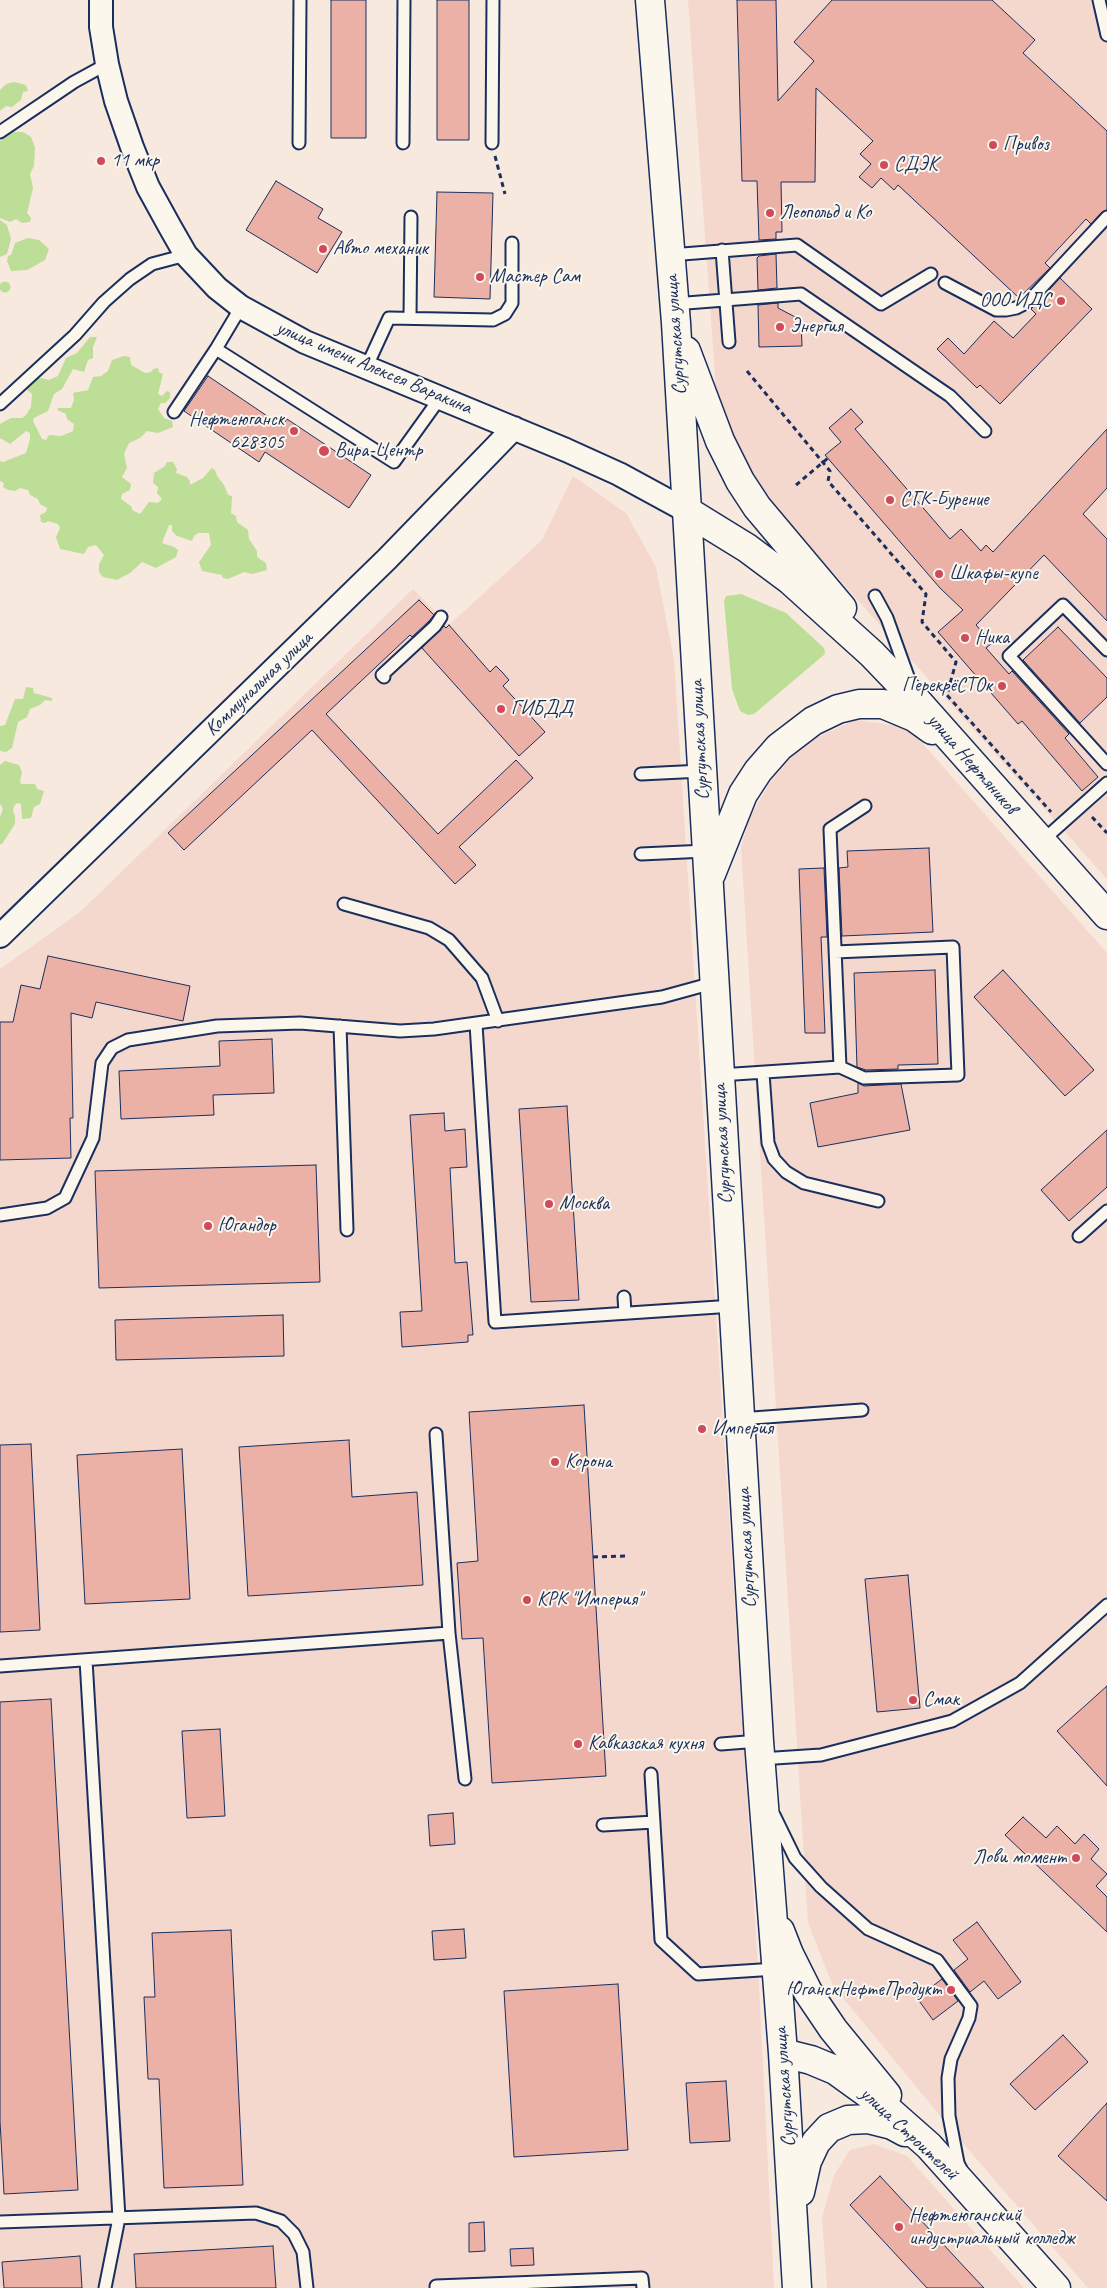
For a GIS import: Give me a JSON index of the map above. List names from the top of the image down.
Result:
{
  "streets": {
    "main road": ["Сургутская улица", "улица Нефтяников", "улица Строителей"],
    "street": ["улица имени Алексея Варакина", "Коммунальная улица"]
  },
  "crossings": [
    ["Сургутская улица", "улица имени Алексея Варакина"],
    ["Сургутская улица", "улица Нефтяников"],
    ["Сургутская улица", "улица Строителей"],
    ["улица имени Алексея Варакина", "Коммунальная улица"],
    ["улица имени Алексея Варакина", "улица Нефтяников"]
  ],
  "places": [
    "Привоз",
    "11 мкр",
    "СДЭК",
    "Леопольд и Ко",
    "Авто механик",
    "Мастер Сам",
    "ООО ИДС",
    "Энергия",
    "Нефтеюганск 628305",
    "Вира-Центр",
    "СГК-Бурение",
    "Шкафы-купе",
    "Ника",
    "ПерекрёСТОк",
    "ГИБДД",
    "Москва",
    "Югандор",
    "Империя",
    "Корона",
    "КРК \"Империя\"",
    "Смак",
    "Кавказская кухня",
    "Лови момент",
    "ЮганскНефтеПродукт",
    "Нефтеюганский индустриальный колледж"
  ]
}
